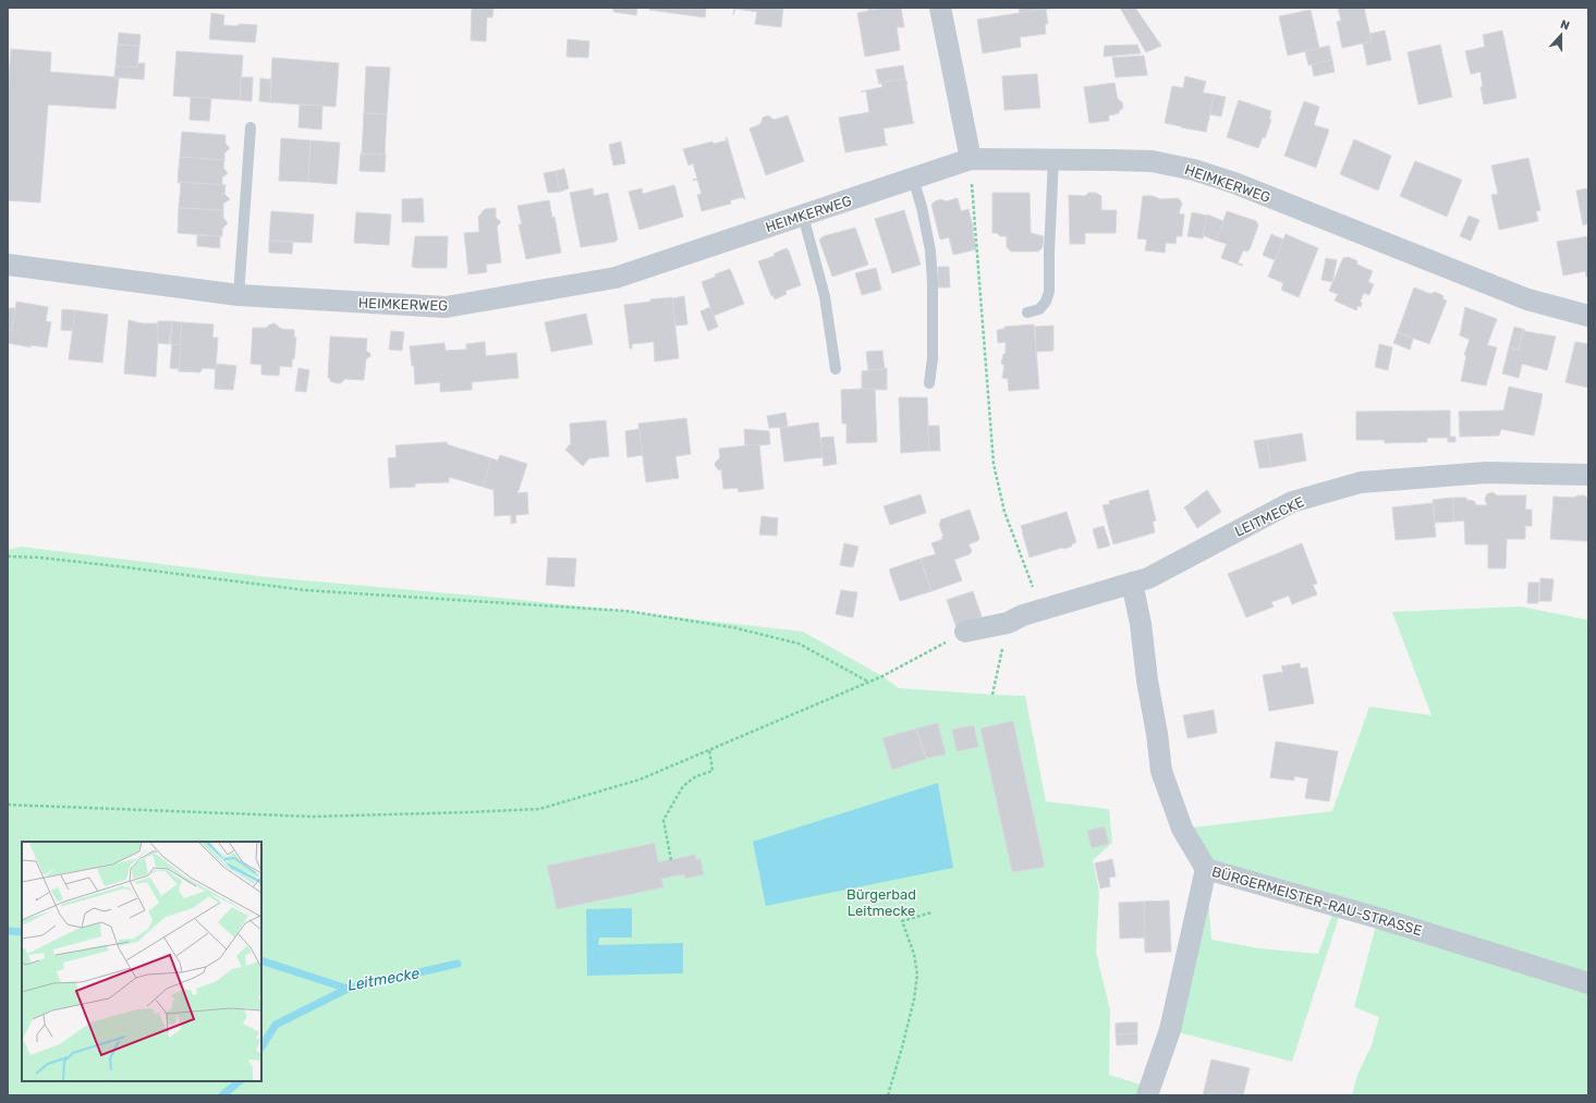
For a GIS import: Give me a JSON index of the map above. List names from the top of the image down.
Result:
{
  "streets": {
    "street": ["HEIMKERWEG", "LEITMECKE", "BÜRGERMEISTER-RAU-STRASSE"]
  },
  "crossings": [
    ["LEITMECKE", "BÜRGERMEISTER-RAU-STRASSE"]
  ],
  "water": ["Leitmecke"],
  "parks": ["Bürgerbad Leitmecke"],
  "north": "top"
}
